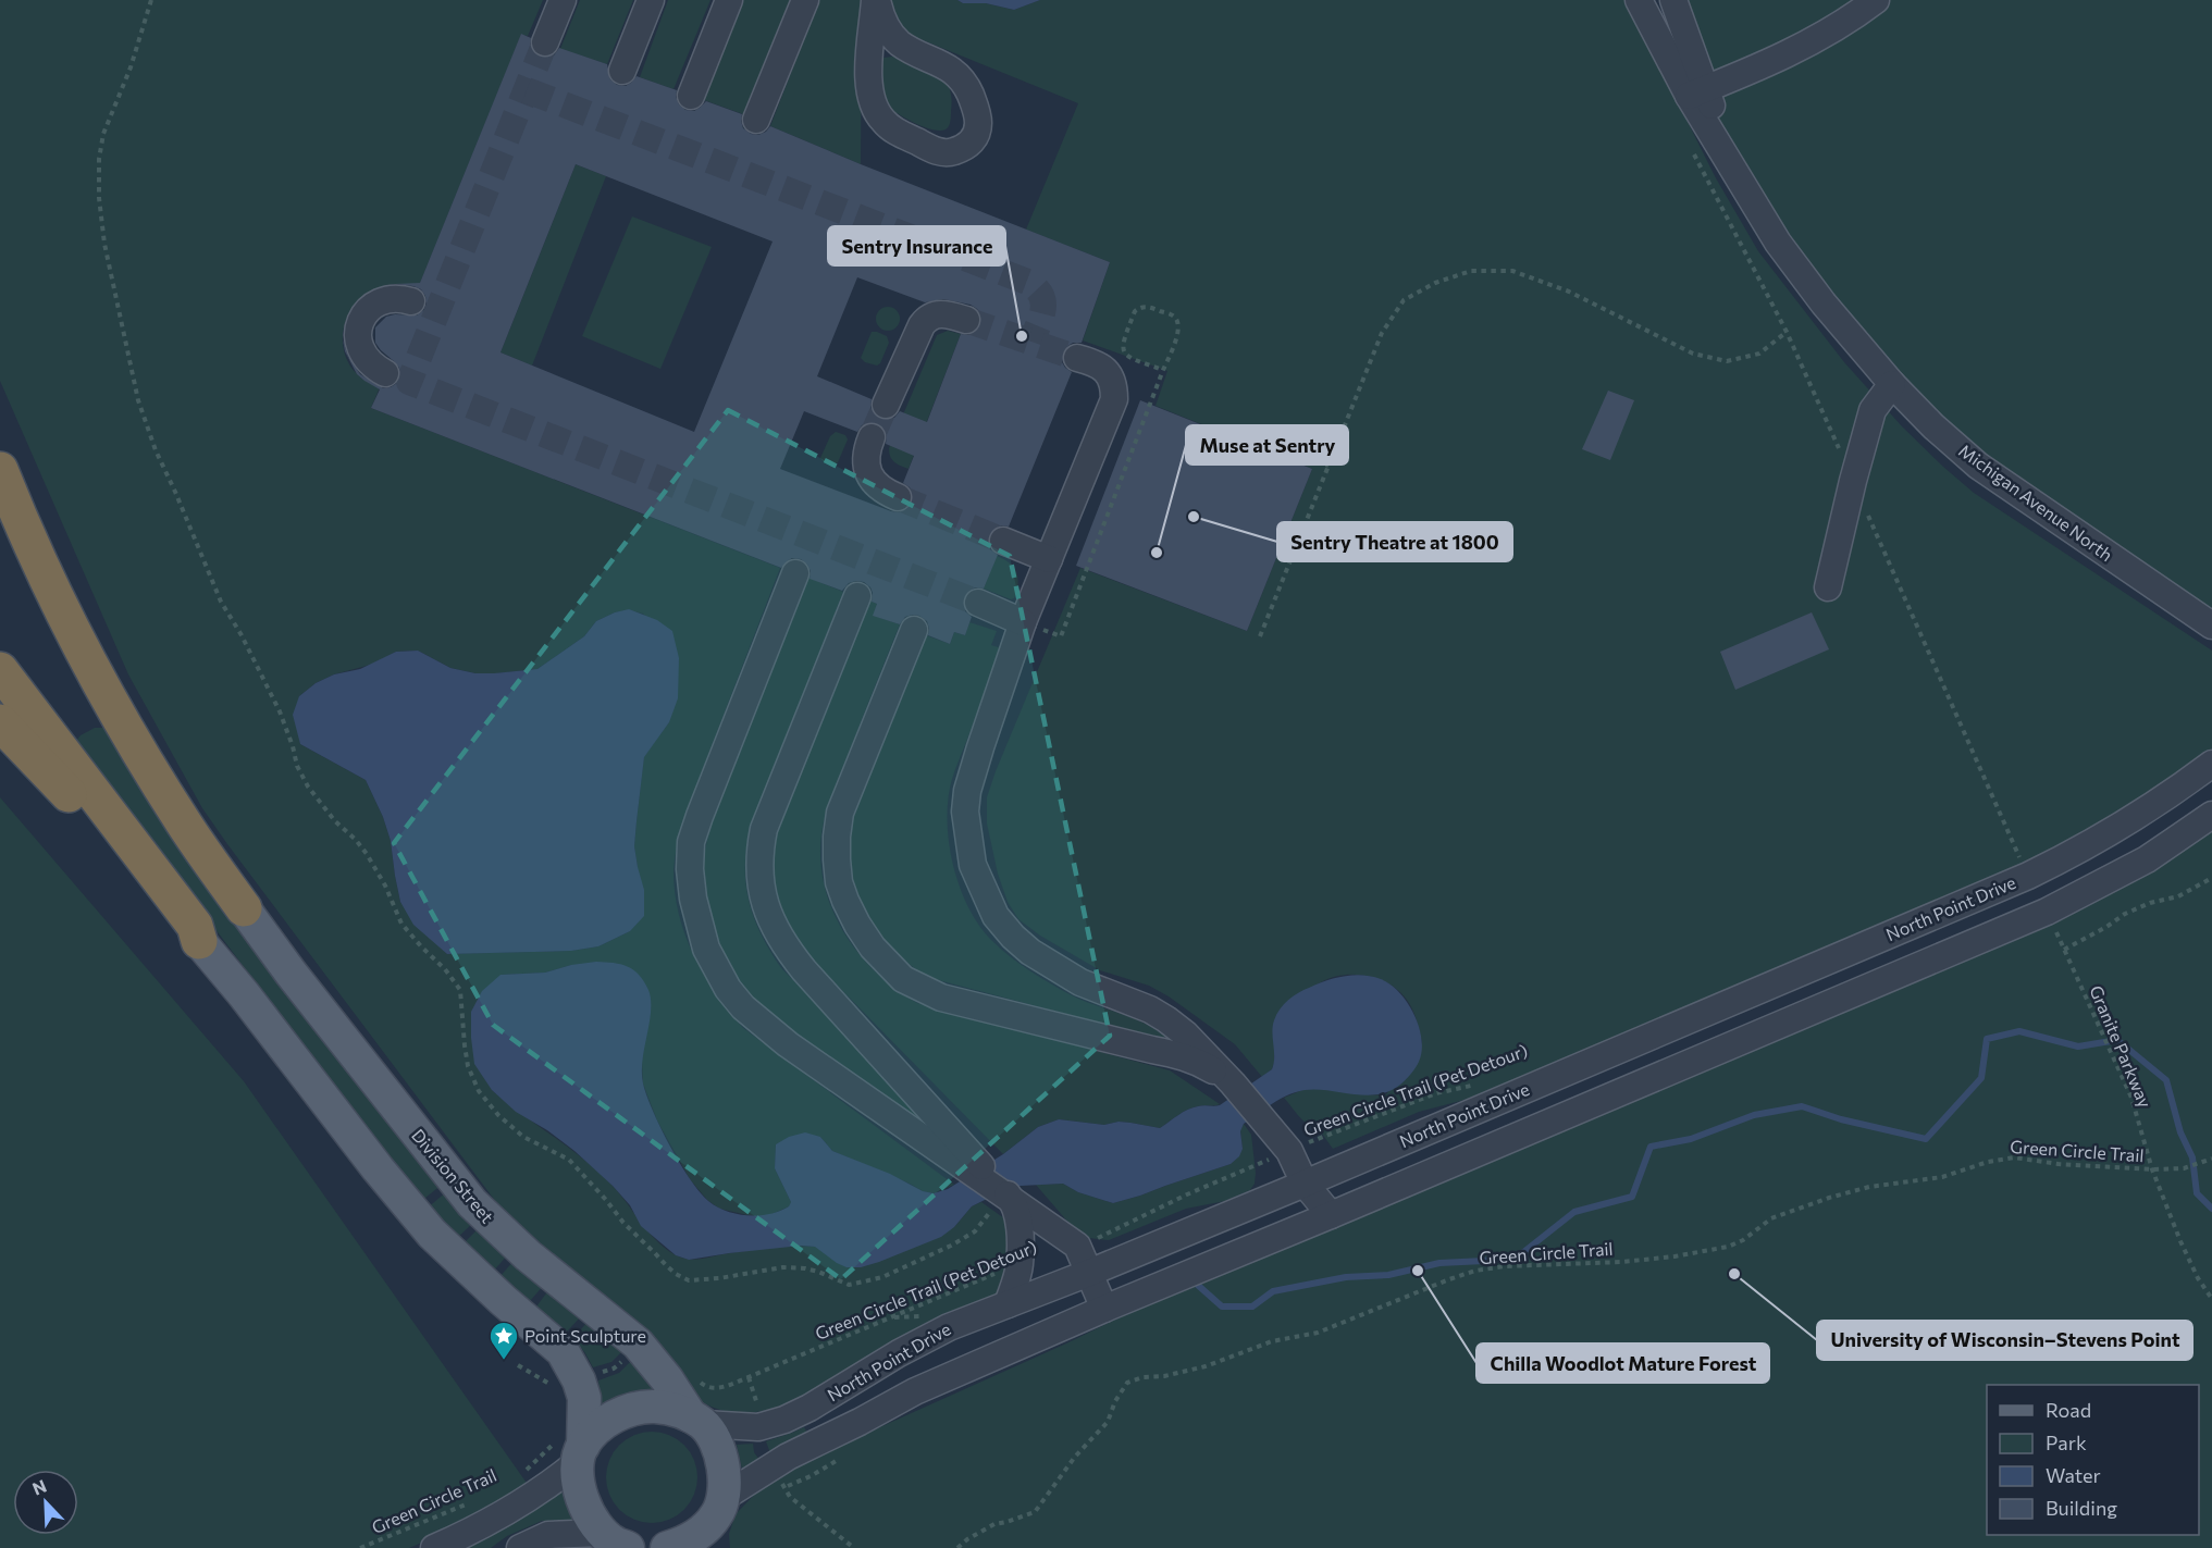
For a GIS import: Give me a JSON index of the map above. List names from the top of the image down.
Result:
{
  "streets": {
    "main road": ["Division Street"],
    "street": ["Michigan Avenue North", "North Point Drive"],
    "path": ["Granite Parkway", "Green Circle Trail (Pet Detour)", "Green Circle Trail"]
  },
  "crossings": [
    ["North Point Drive", "Division Street"],
    ["Granite Parkway", "Green Circle Trail"]
  ],
  "places": {
    "other": [
      "Sentry Insurance",
      "Sentry Theatre at 1800",
      "Muse at Sentry",
      "Chilla Woodlot Mature Forest",
      "University of Wisconsin–Stevens Point"
    ],
    "place": ["Point Sculpture"]
  },
  "legend": [
    "Road",
    "Park",
    "Water",
    "Building"
  ],
  "north": "top left"
}
